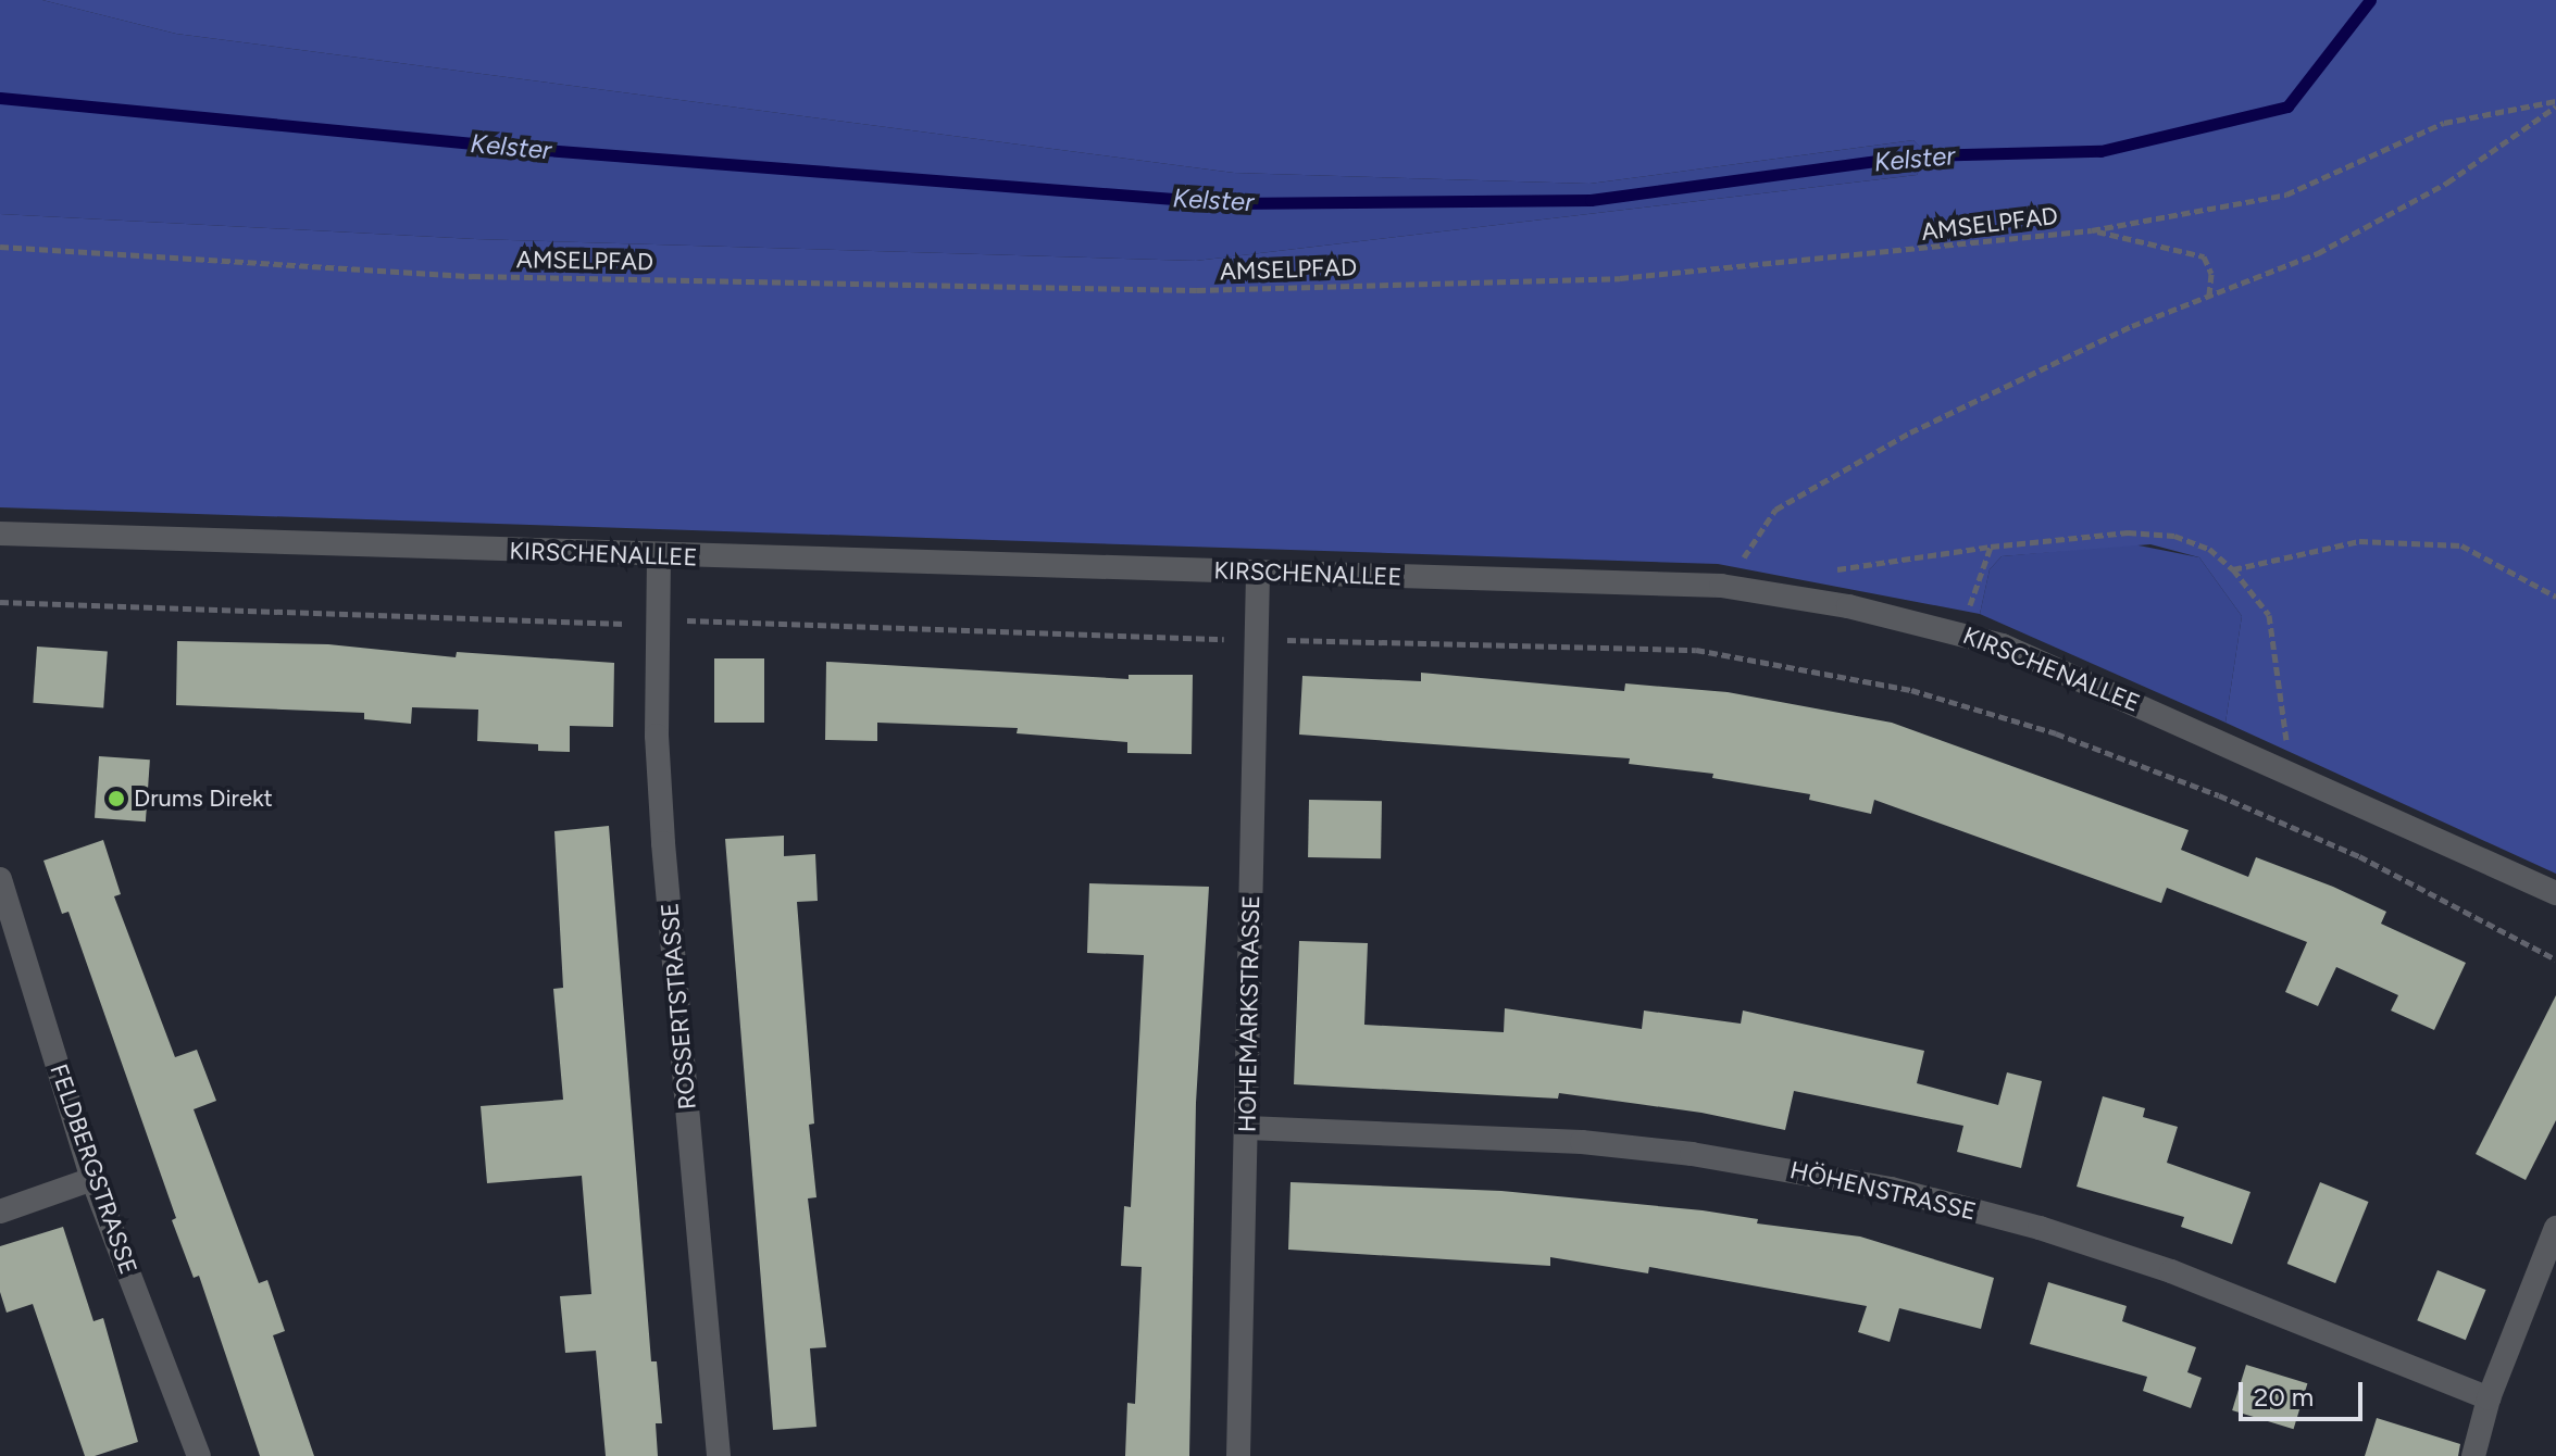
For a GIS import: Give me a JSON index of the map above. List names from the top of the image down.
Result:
{
  "streets": {
    "street": [
      "KIRSCHENALLEE",
      "ROSSERTSTRASSE",
      "HOHEMARKSTRASSE",
      "FELDBERGSTRASSE",
      "HÖHENSTRASSE"
    ],
    "path": ["AMSELPFAD"]
  },
  "crossings": [
    ["KIRSCHENALLEE", "ROSSERTSTRASSE"],
    ["KIRSCHENALLEE", "HOHEMARKSTRASSE"],
    ["HOHEMARKSTRASSE", "HÖHENSTRASSE"]
  ],
  "water": ["Kelster"],
  "places": ["Drums Direkt"],
  "scale_bar": "20 m"
}
